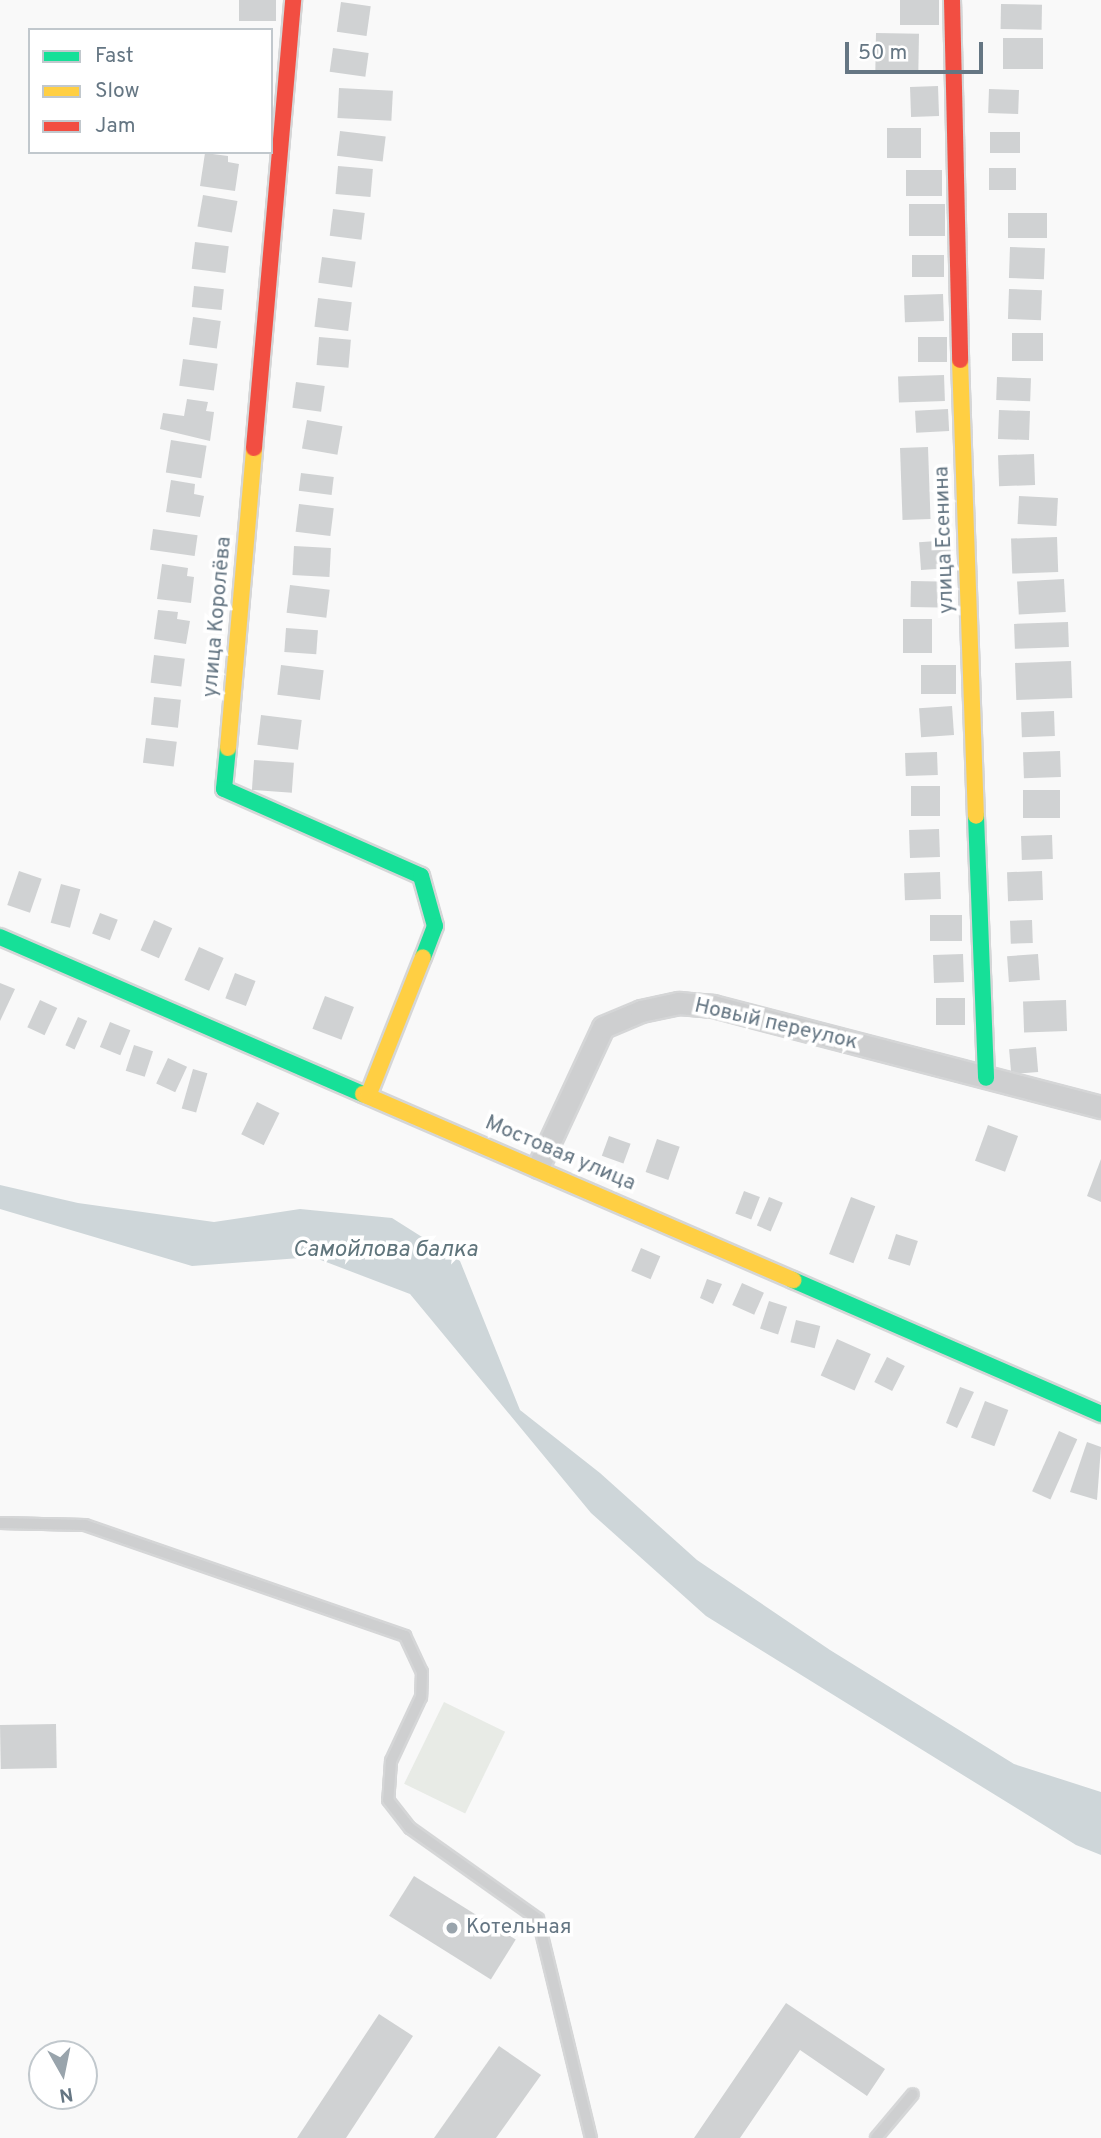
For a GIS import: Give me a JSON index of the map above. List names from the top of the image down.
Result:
{
  "streets": {
    "street": [
      "улица Есенина",
      "улица Королёва",
      "Новый переулок",
      "Мостовая улица"
    ]
  },
  "crossings": [
    ["улица Есенина", "Новый переулок"],
    ["улица Королёва", "Мостовая улица"],
    ["Новый переулок", "Мостовая улица"]
  ],
  "water": ["Самойлова балка"],
  "places": ["Котельная"],
  "legend": ["Fast", "Slow", "Jam"],
  "scale_bar": "50 m",
  "north": "bottom"
}
